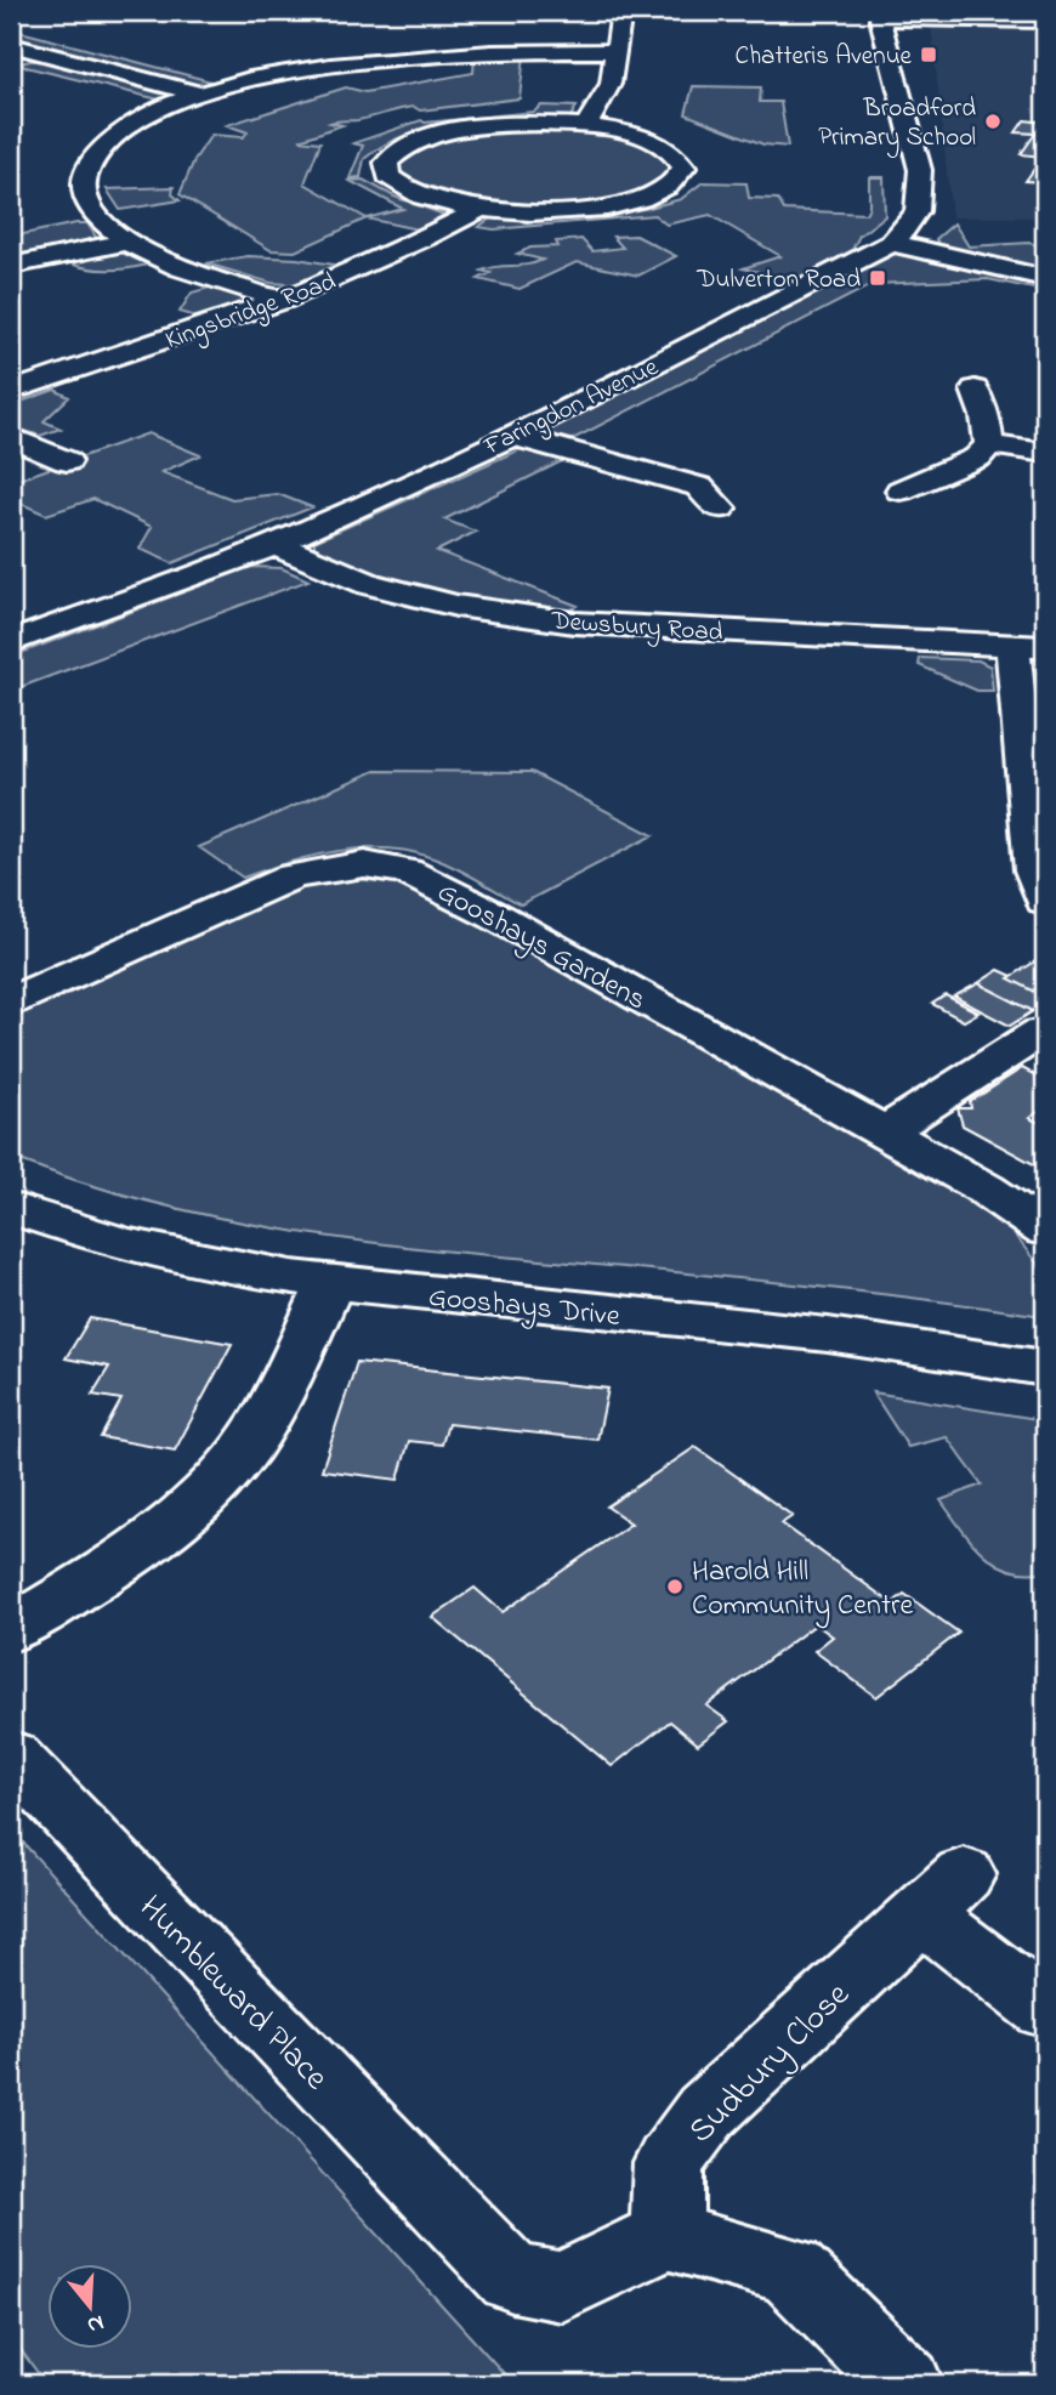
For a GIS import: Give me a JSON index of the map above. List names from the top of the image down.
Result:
{
  "streets": {
    "street": [
      "Kingsbridge Road",
      "Faringdon Avenue",
      "Dewsbury Road",
      "Gooshays Gardens",
      "Gooshays Drive",
      "Humbleward Place",
      "Sudbury Close"
    ]
  },
  "crossings": [
    ["Faringdon Avenue", "Dewsbury Road"],
    ["Humbleward Place", "Sudbury Close"]
  ],
  "places": {
    "transit": ["Chatteris Avenue", "Dulverton Road"],
    "other": ["Broadford Primary School", "Harold Hill Community Centre"]
  },
  "north": "bottom"
}
